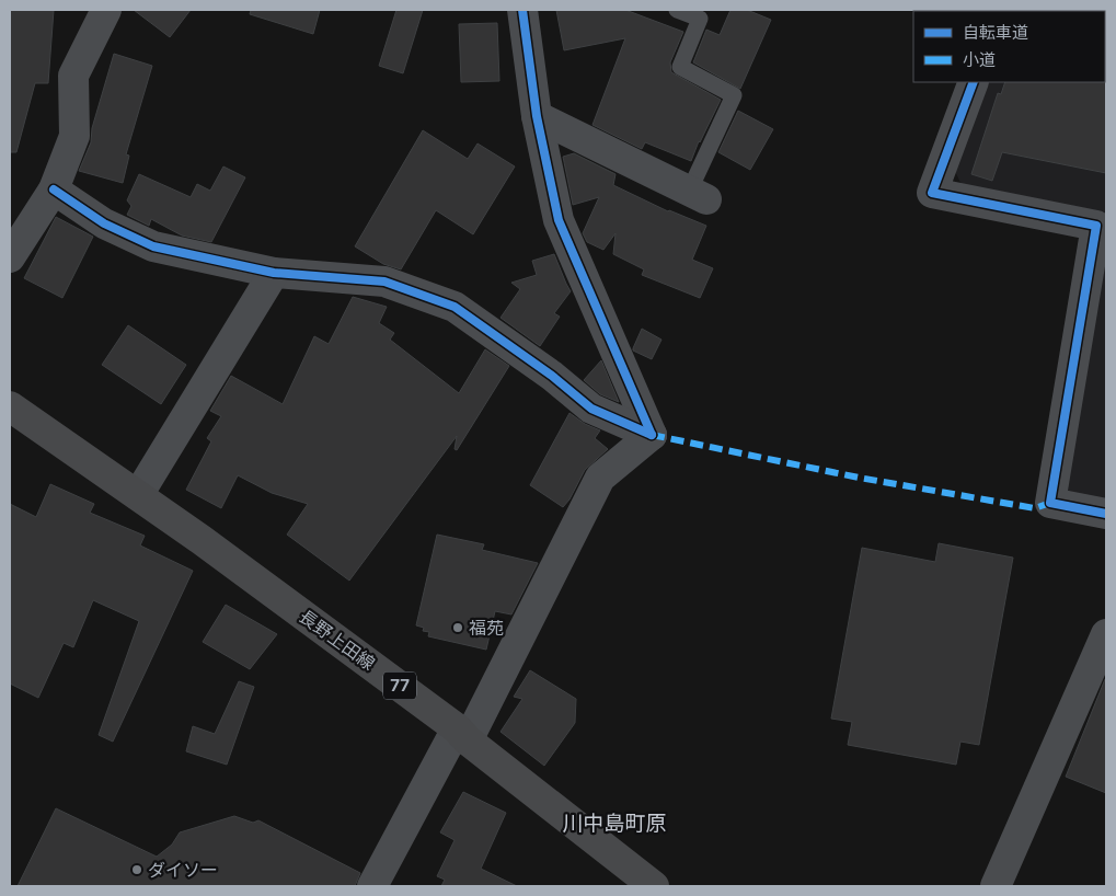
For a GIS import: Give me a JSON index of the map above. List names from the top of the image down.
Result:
{
  "streets": {
    "main road": ["長野上田線", "77"]
  },
  "districts": ["川中島町原"],
  "places": ["福苑", "ダイソー"],
  "legend": ["自転車道", "小道"]
}
